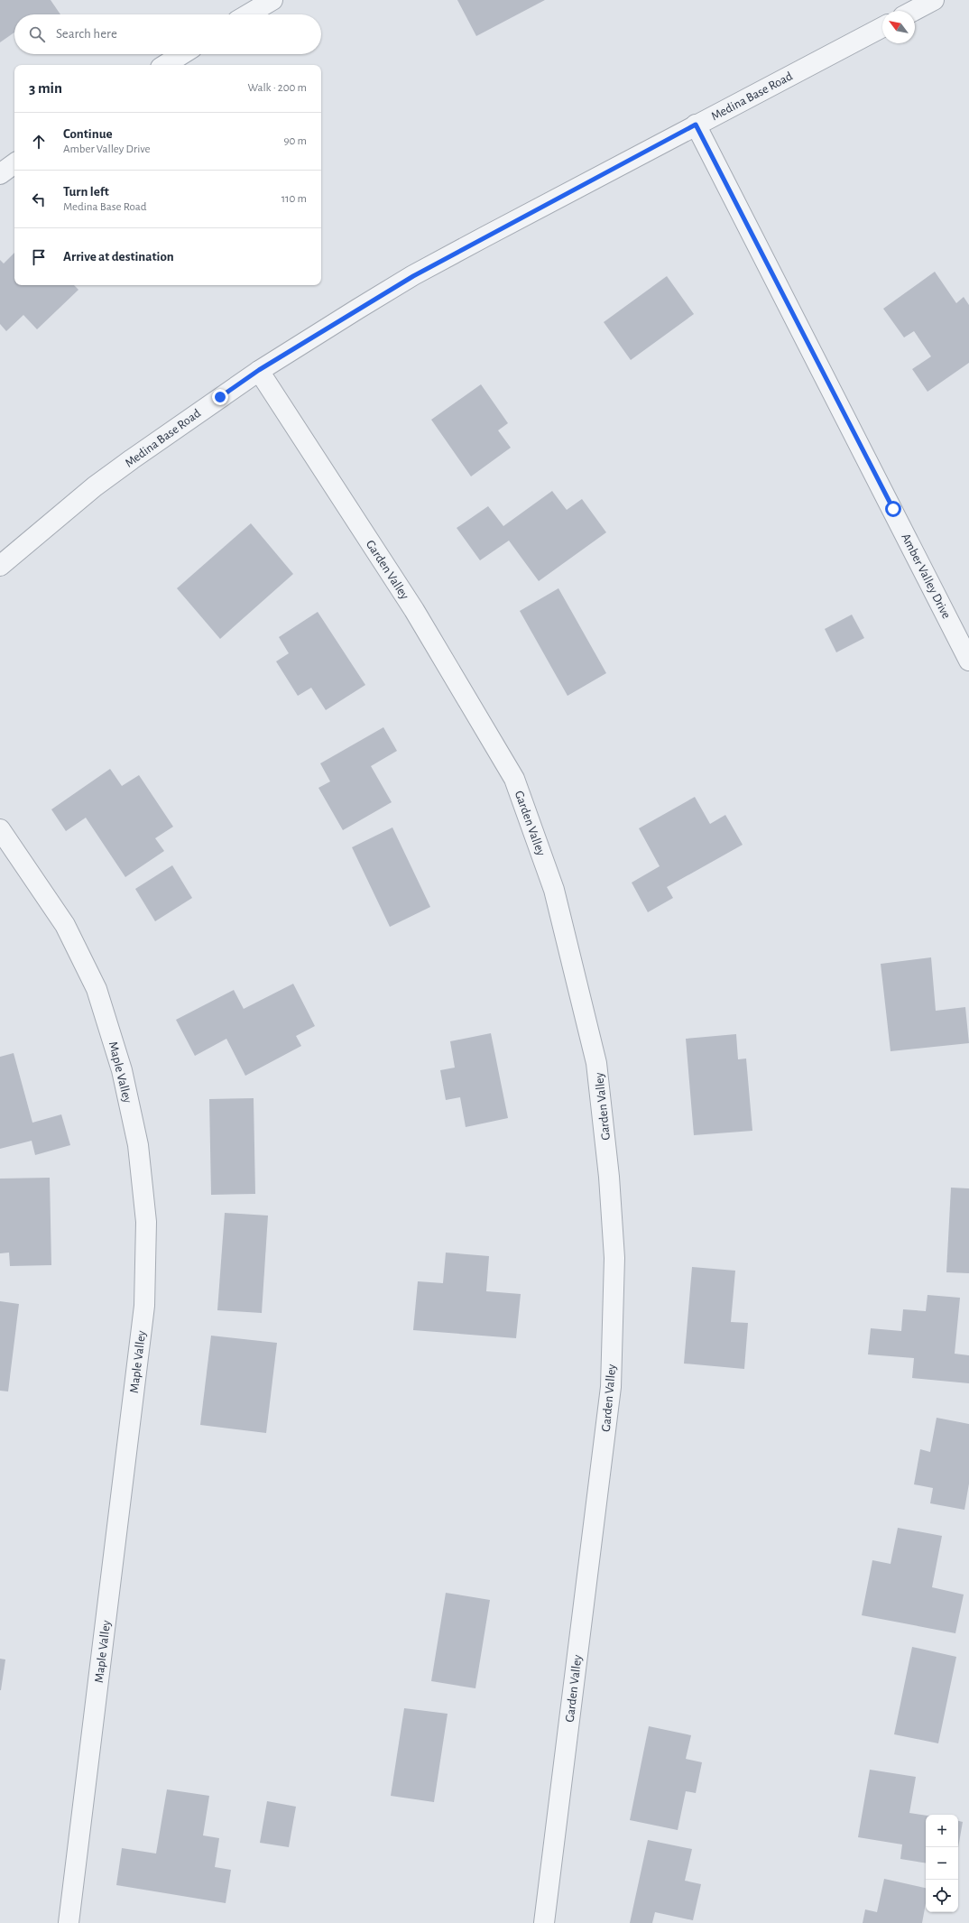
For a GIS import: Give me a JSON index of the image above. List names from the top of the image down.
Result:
{
  "streets": {
    "street": [
      "Medina Base Road",
      "Garden Valley",
      "Amber Valley Drive",
      "Maple Valley"
    ]
  },
  "crossings": [
    ["Medina Base Road", "Garden Valley"],
    ["Medina Base Road", "Amber Valley Drive"]
  ],
  "north": "top left",
  "page": {
    "search": "Search here",
    "heading": ["3 min", "Walk · 200 m"],
    "list": [
      ["Continue", "Amber Valley Drive", "90 m"],
      ["Turn left", "Medina Base Road", "110 m"],
      "Arrive at destination"
    ],
    "map_buttons": ["+", "−"]
  }
}
